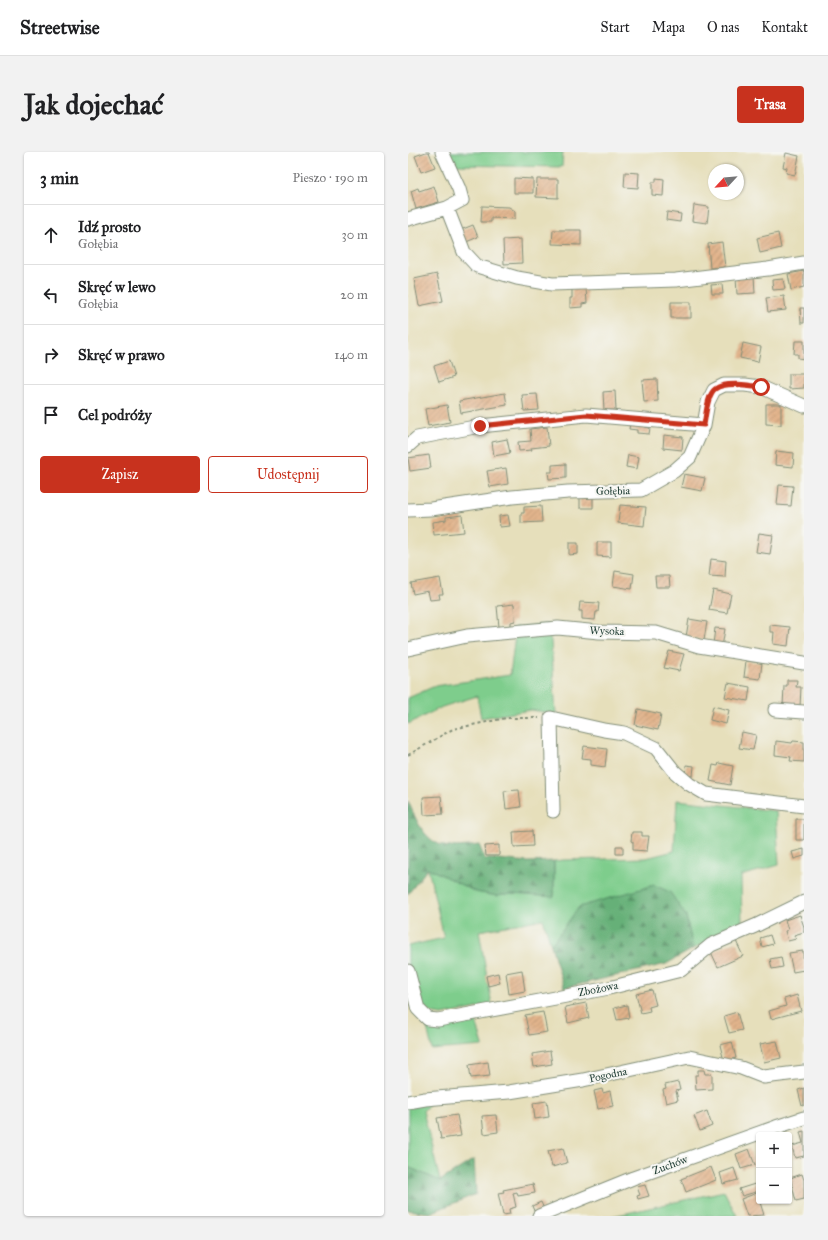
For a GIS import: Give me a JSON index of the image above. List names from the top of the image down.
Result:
{
  "streets": {
    "street": [
      "Gołębia",
      "Wysoka",
      "Zbożowa",
      "Pogodna",
      "Zuchów"
    ]
  },
  "north": "bottom left",
  "page": {
    "header": "Streetwise",
    "nav": [
      "Start",
      "Mapa",
      "O nas",
      "Kontakt"
    ],
    "buttons": [
      "Trasa",
      ["Zapisz", "Udostępnij"]
    ],
    "title": "Jak dojechać",
    "heading": ["3 min", "Pieszo · 190 m"],
    "list": [
      ["Idź prosto", "Gołębia", "30 m"],
      ["Skręć w lewo", "Gołębia", "20 m"],
      ["Skręć w prawo", "140 m"],
      "Cel podróży"
    ],
    "map_buttons": ["+", "−"]
  }
}
